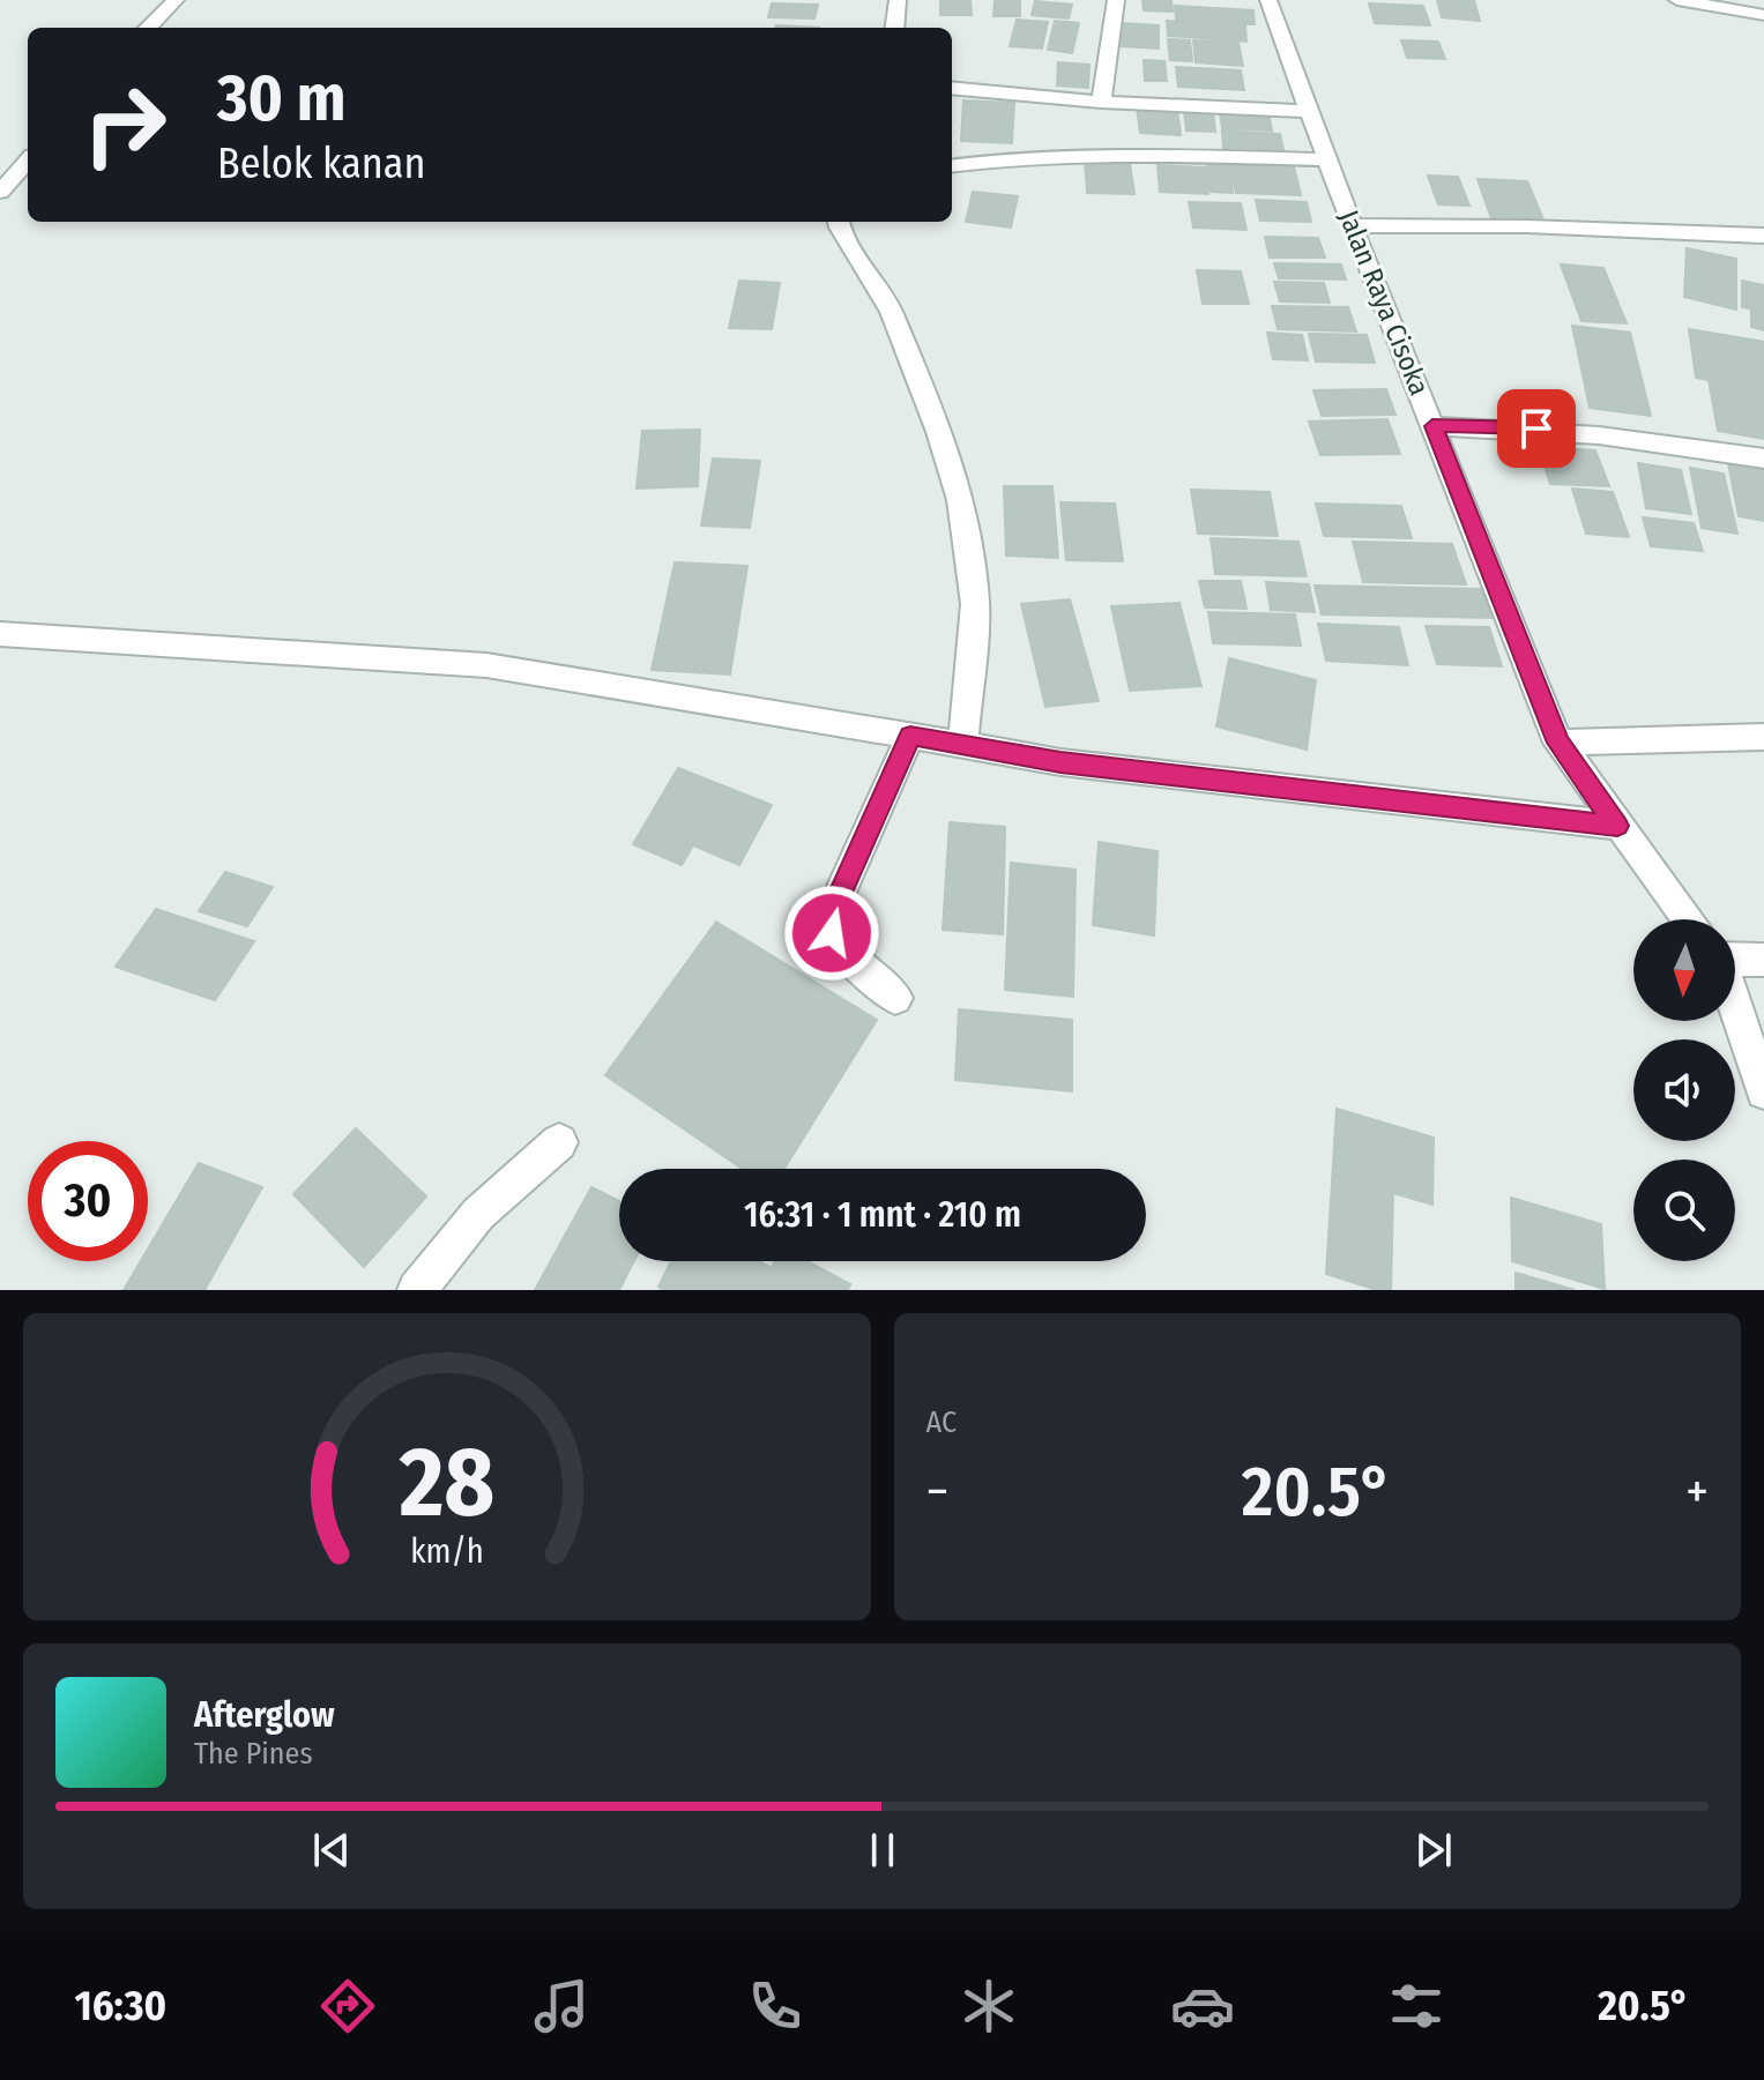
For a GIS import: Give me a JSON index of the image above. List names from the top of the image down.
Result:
{
  "streets": {
    "street": ["Jalan Raya Cisoka"]
  },
  "north": "bottom",
  "page": {
    "turn": ["30 m", "Belok kanan"],
    "limit": "30",
    "trip": "16:31 · 1 mnt · 210 m",
    "tile": "AC",
    "heat": ["−", "20.5°", "+"],
    "song": ["Afterglow", "The Pines"],
    "tabs": ["16:30", "20.5°"],
    "gauge": ["28", "km/h"]
  }
}
